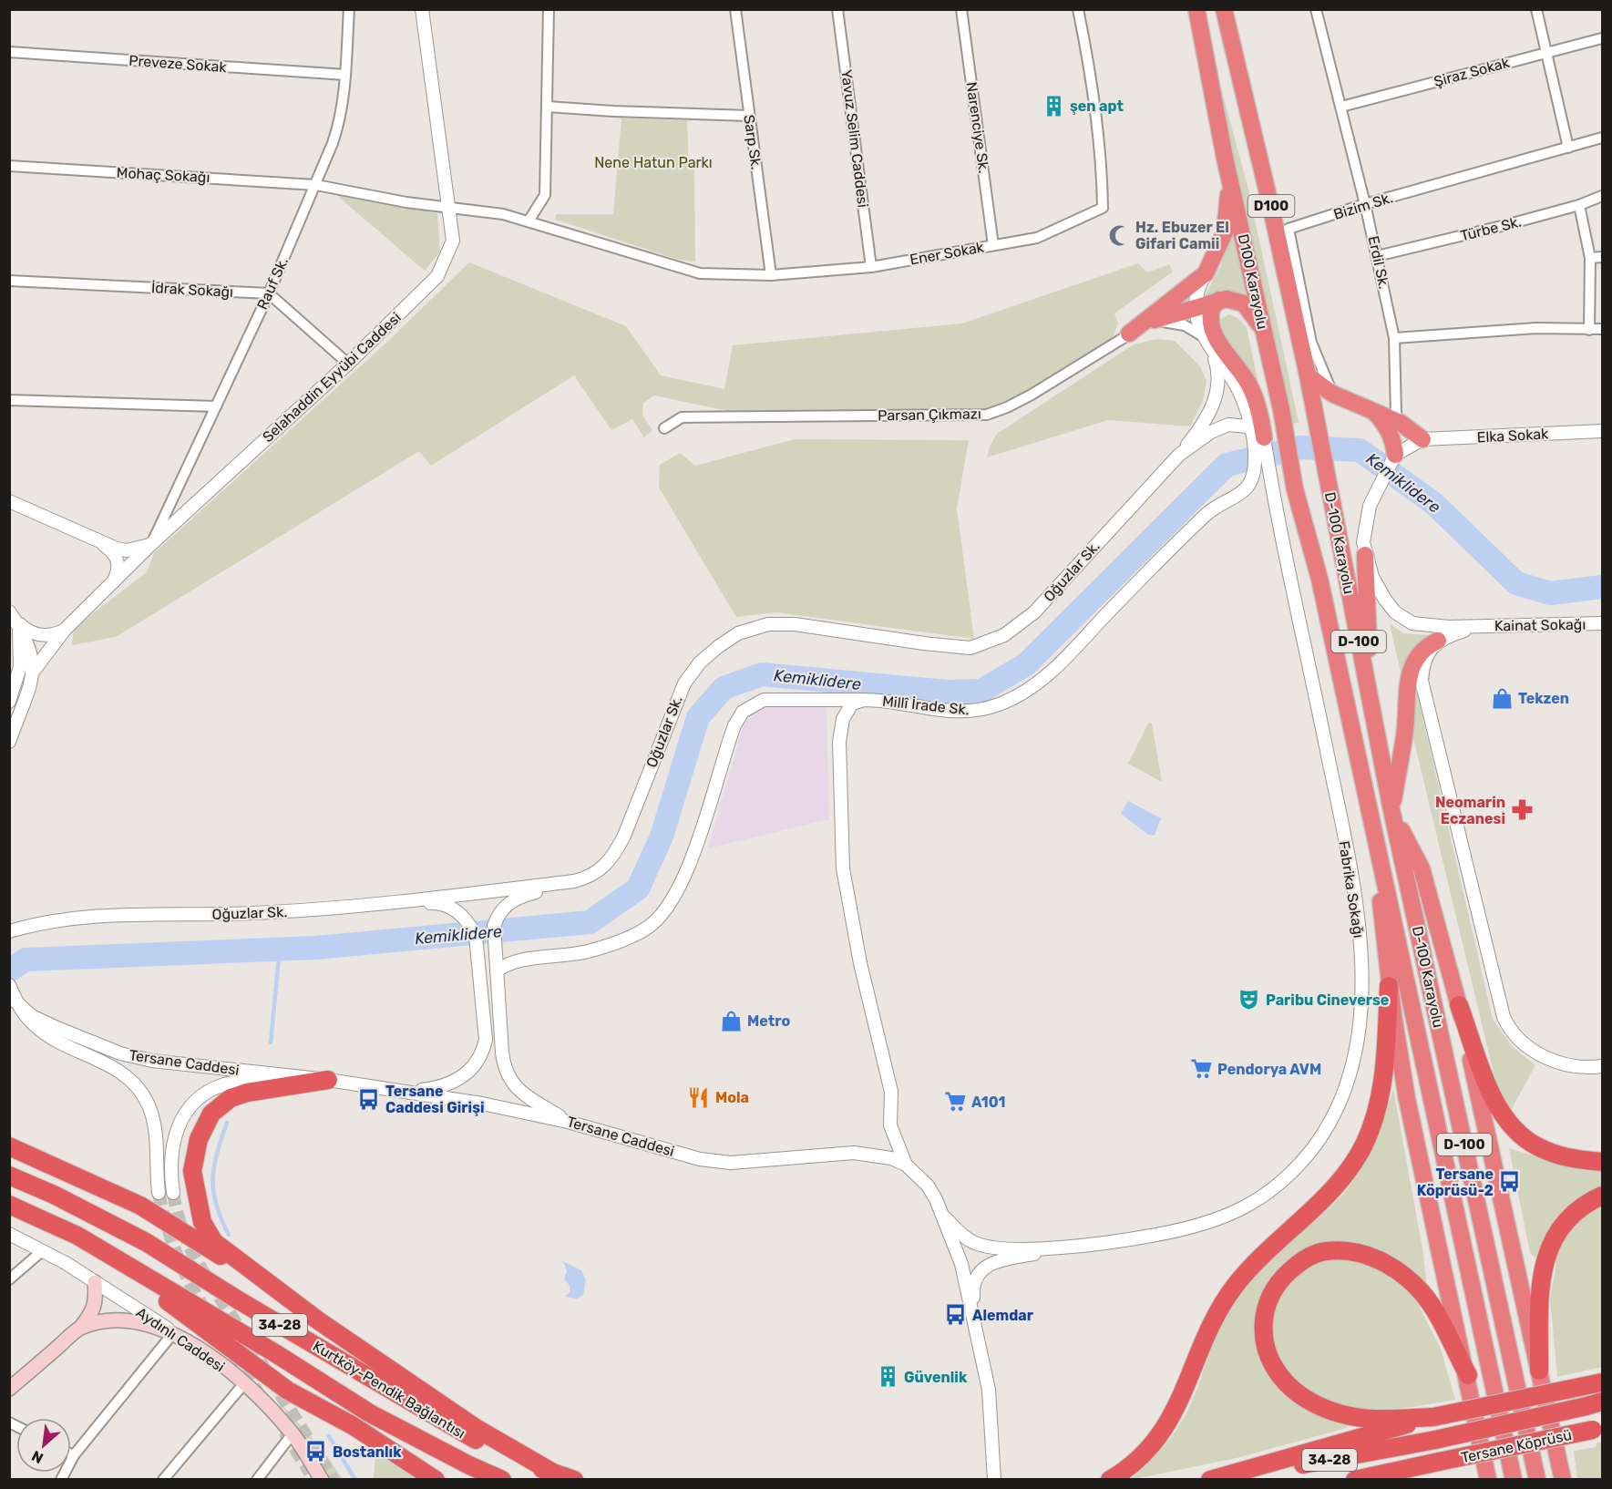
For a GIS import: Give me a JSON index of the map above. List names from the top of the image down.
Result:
{
  "streets": {
    "highway": [
      "D100",
      "D100 Karayolu",
      "D-100 Karayolu",
      "D-100",
      "34-28",
      "Kurtköy-Pendik Bağlantısı",
      "Tersane Köprüsü"
    ],
    "main road": ["Aydınlı Caddesi"],
    "street": [
      "Preveze Sokak",
      "Şiraz Sokak",
      "Narenciye Sk.",
      "Yavuz Selim Caddesi",
      "Sarp Sk.",
      "Mohaç Sokağı",
      "Bizim Sk.",
      "Türbe Sk.",
      "Ener Sokak",
      "Erdil Sk.",
      "Rauf Sk.",
      "İdrak Sokağı",
      "Selahaddin Eyyübi Caddesi",
      "Parsan Çıkmazı",
      "Elka Sokak",
      "Oğuzlar Sk.",
      "Kainat Sokağı",
      "Millî İrade Sk.",
      "Fabrika Sokağı",
      "Tersane Caddesi"
    ]
  },
  "crossings": [
    ["Preveze Sokak", "Rauf Sk."],
    ["Şiraz Sokak", "Erdil Sk."],
    ["Narenciye Sk.", "Ener Sokak"],
    ["Yavuz Selim Caddesi", "Ener Sokak"],
    ["Sarp Sk.", "Ener Sokak"],
    ["Mohaç Sokağı", "Ener Sokak"],
    ["Mohaç Sokağı", "Rauf Sk."],
    ["Mohaç Sokağı", "Selahaddin Eyyübi Caddesi"],
    ["D100", "D-100 Karayolu"],
    ["Bizim Sk.", "Erdil Sk."],
    ["Türbe Sk.", "Erdil Sk."],
    ["Ener Sokak", "Selahaddin Eyyübi Caddesi"],
    ["D100 Karayolu", "D-100 Karayolu"],
    ["Rauf Sk.", "İdrak Sokağı"],
    ["Rauf Sk.", "Selahaddin Eyyübi Caddesi"],
    ["Oğuzlar Sk.", "Fabrika Sokağı"],
    ["Millî İrade Sk.", "Tersane Caddesi"],
    ["Fabrika Sokağı", "Tersane Caddesi"],
    ["34-28", "Tersane Köprüsü"]
  ],
  "water": ["Kemiklidere"],
  "parks": ["Nene Hatun Parkı"],
  "places": {
    "building": ["şen apt", "Güvenlik"],
    "mosque": ["Hz. Ebuzer El Gifari Camii"],
    "shop": ["Tekzen", "Metro"],
    "pharmacy": ["Neomarin Eczanesi"],
    "theatre": ["Paribu Cineverse"],
    "supermarket": ["Pendorya AVM", "A101"],
    "restaurant": ["Mola"],
    "bus stop": [
      "Tersane Caddesi Girişi",
      "Tersane Köprüsü-2",
      "Alemdar",
      "Bostanlık"
    ]
  },
  "north": "bottom left"
}
